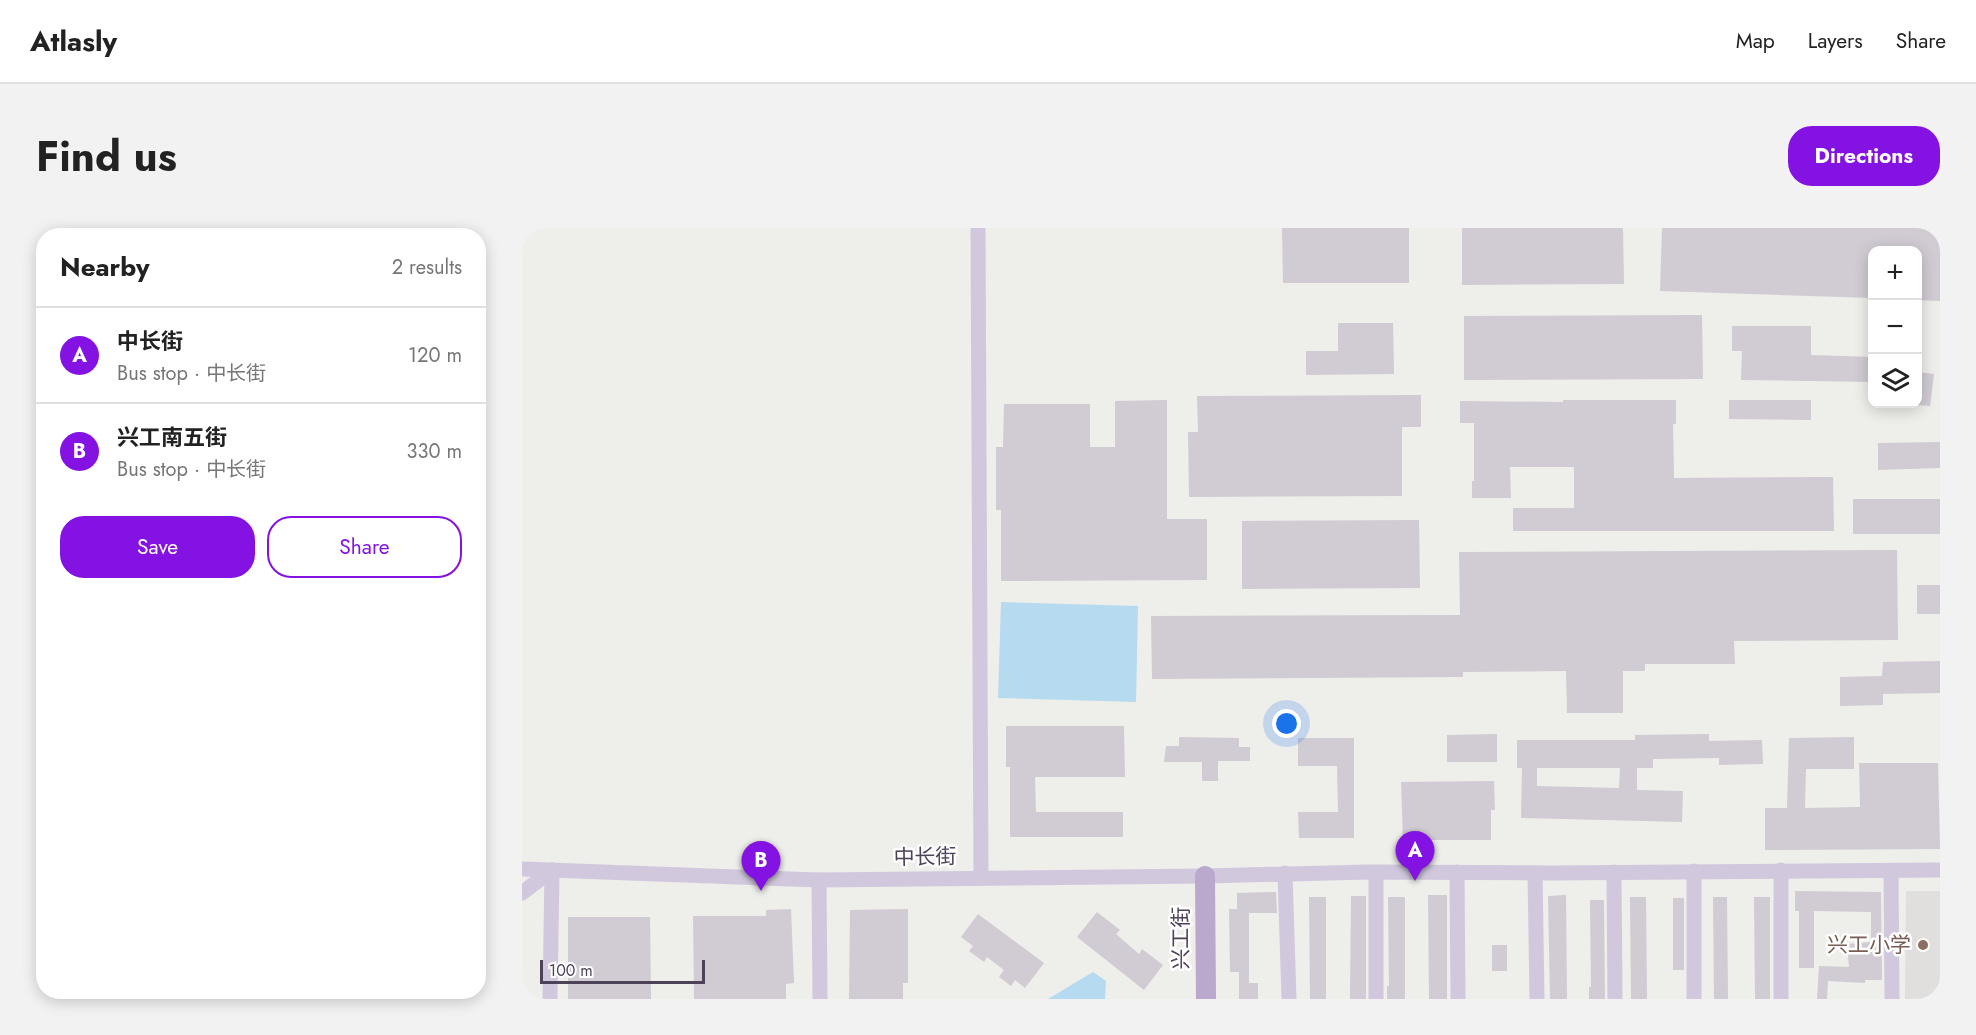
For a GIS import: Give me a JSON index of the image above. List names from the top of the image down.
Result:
{
  "streets": {
    "main road": ["兴工街"],
    "street": ["中长街"]
  },
  "crossings": [
    ["中长街", "兴工街"]
  ],
  "places": ["兴工小学"],
  "scale_bar": "100 m",
  "page": {
    "header": "Atlasly",
    "nav": ["Map", "Layers", "Share"],
    "title": "Find us",
    "buttons": [
      "Directions",
      ["Save", "Share"]
    ],
    "heading": ["Nearby", "2 results"],
    "map_buttons": ["+", "−"],
    "list": [
      {
        "mark": "A",
        "name": "中长街",
        "note": "Bus stop · 中长街",
        "value": "120 m"
      },
      {
        "mark": "B",
        "name": "兴工南五街",
        "note": "Bus stop · 中长街",
        "value": "330 m"
      }
    ],
    "pins": ["A", "B"],
    "scale": "100 m"
  }
}
